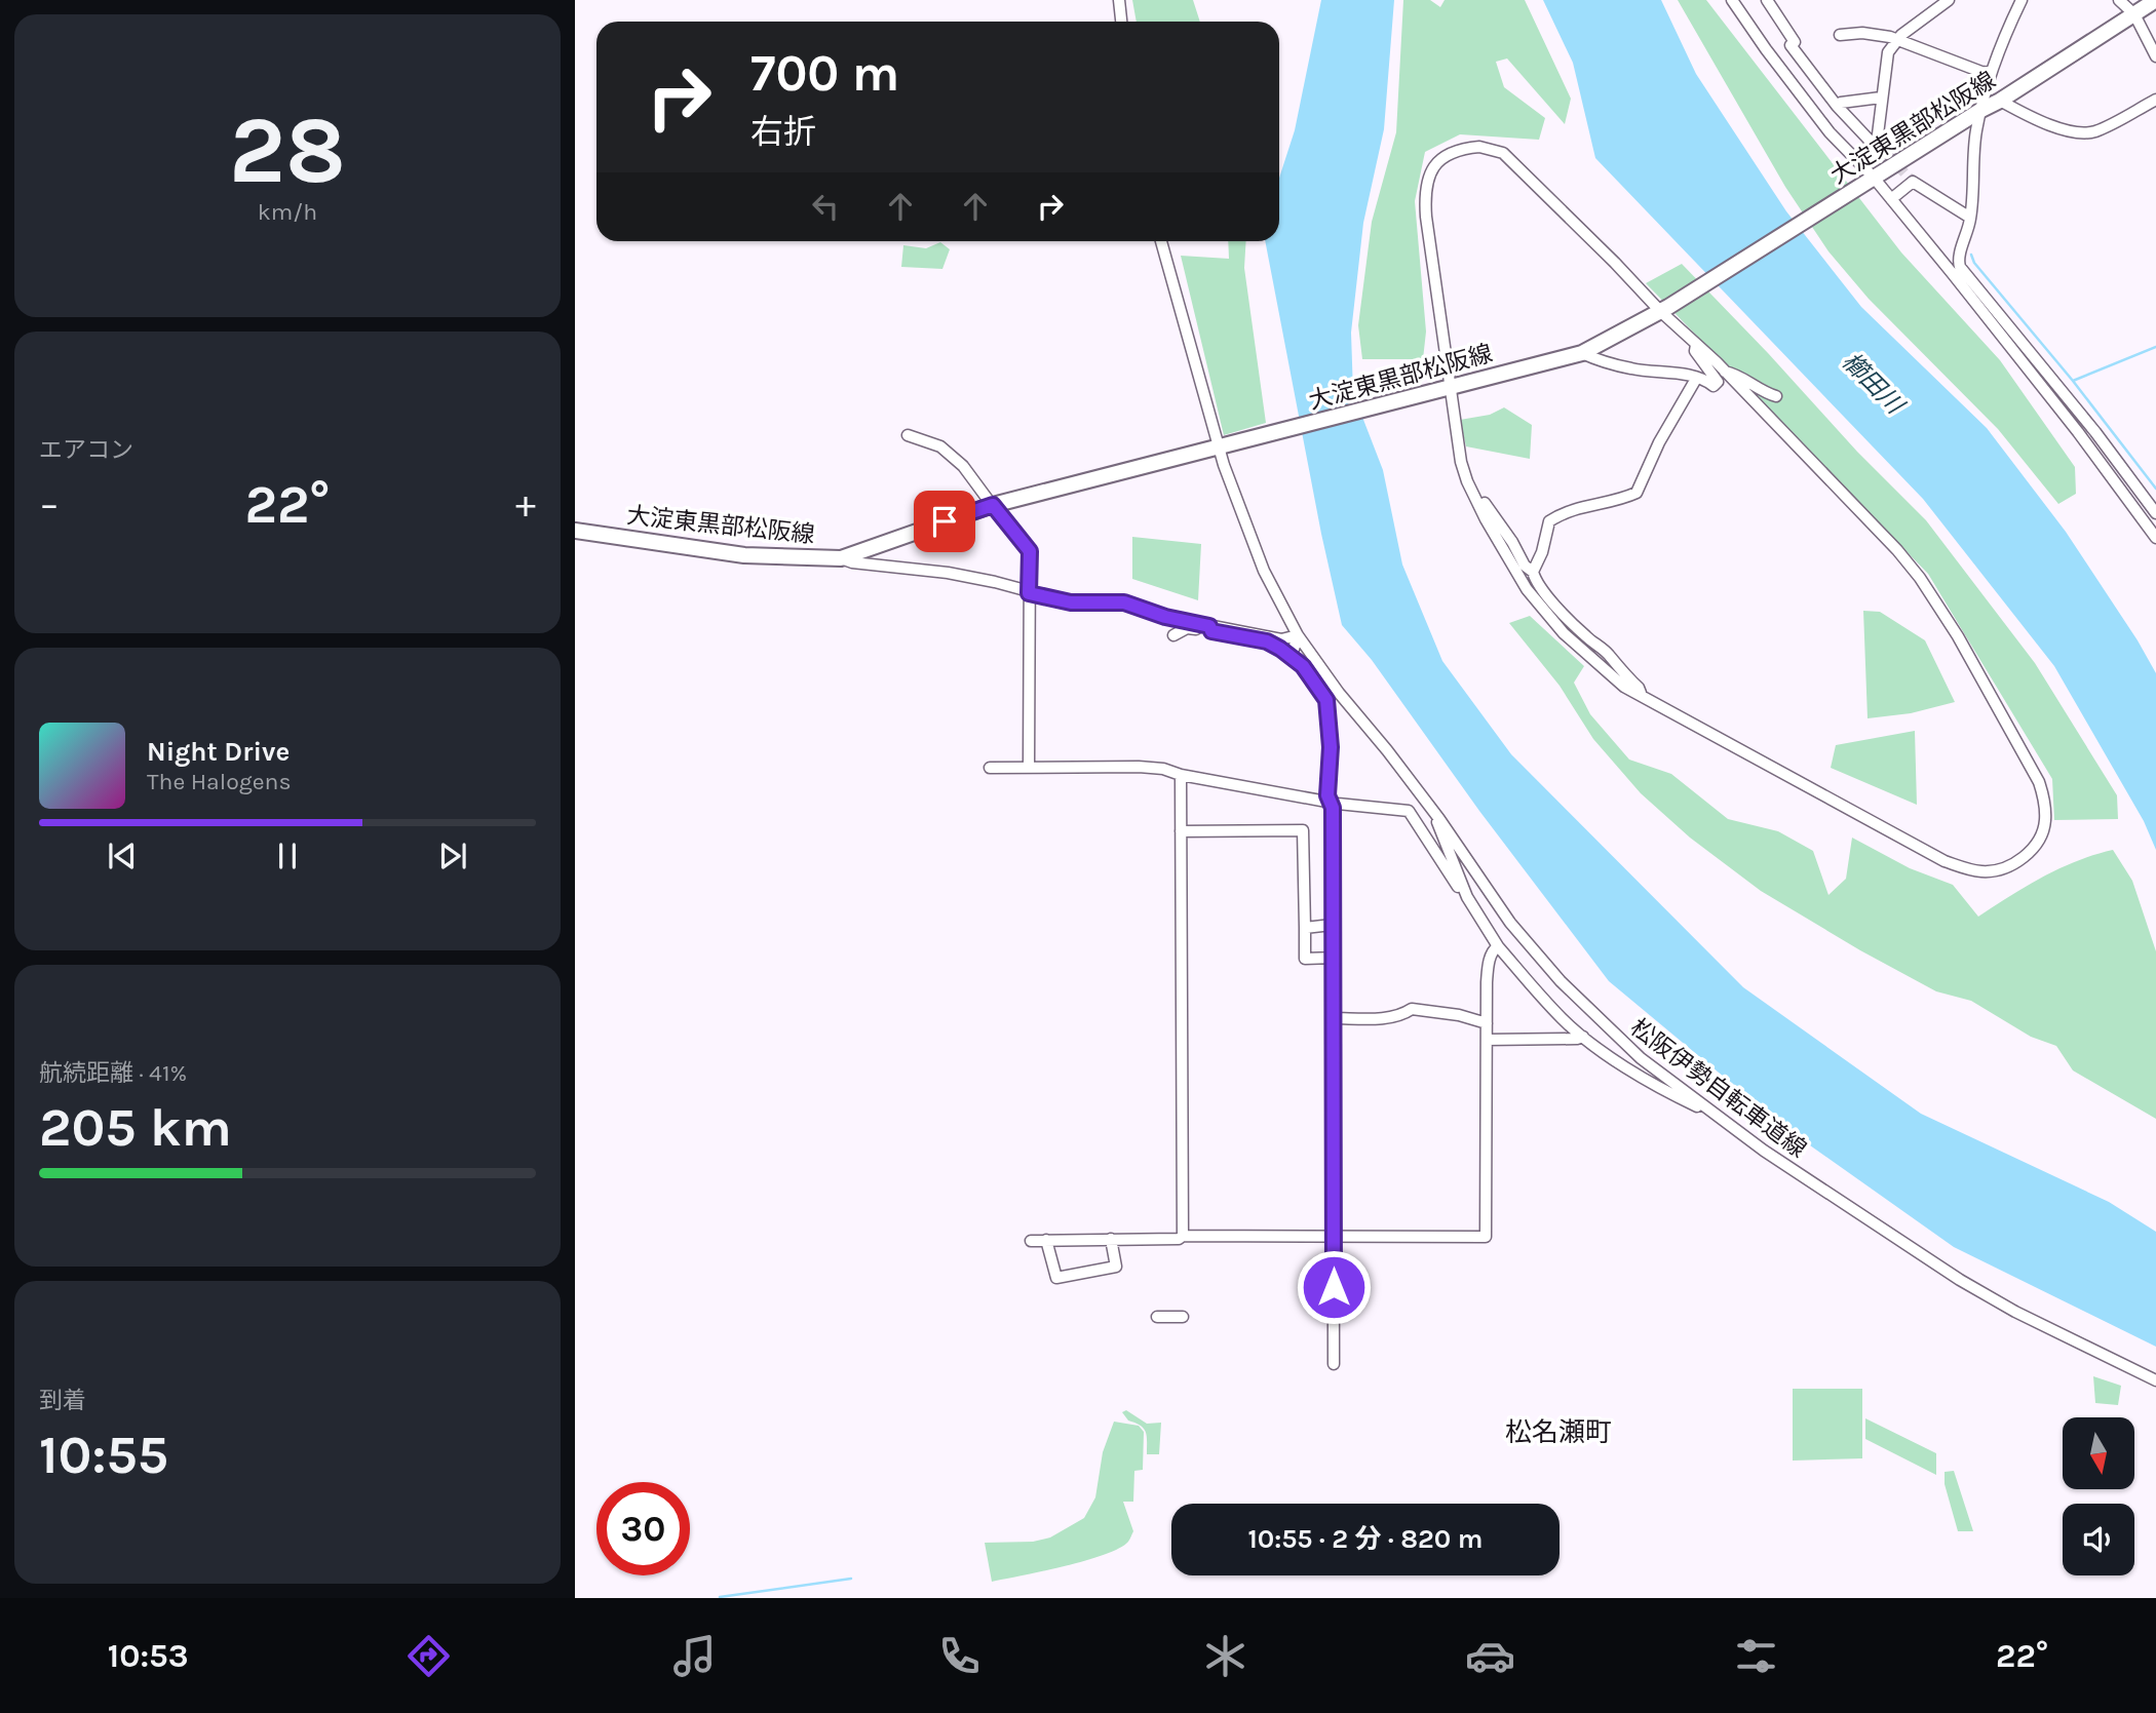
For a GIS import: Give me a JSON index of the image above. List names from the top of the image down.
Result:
{
  "streets": {
    "main road": ["大淀東黒部松阪線"],
    "street": ["松阪伊勢自転車道線"]
  },
  "crossings": [
    ["大淀東黒部松阪線", "松阪伊勢自転車道線"]
  ],
  "districts": ["松名瀬町"],
  "water": ["櫛田川"],
  "north": "bottom",
  "page": {
    "tile": [
      ["28", "km/h"],
      "エアコン",
      ["航続距離 · 41%", "205 km"],
      ["到着", "10:55"]
    ],
    "turn": ["700 m", "右折"],
    "heat": ["−", "22°", "+"],
    "song": ["Night Drive", "The Halogens"],
    "limit": "30",
    "trip": "10:55 · 2 分 · 820 m",
    "tabs": ["10:53", "22°"]
  }
}
